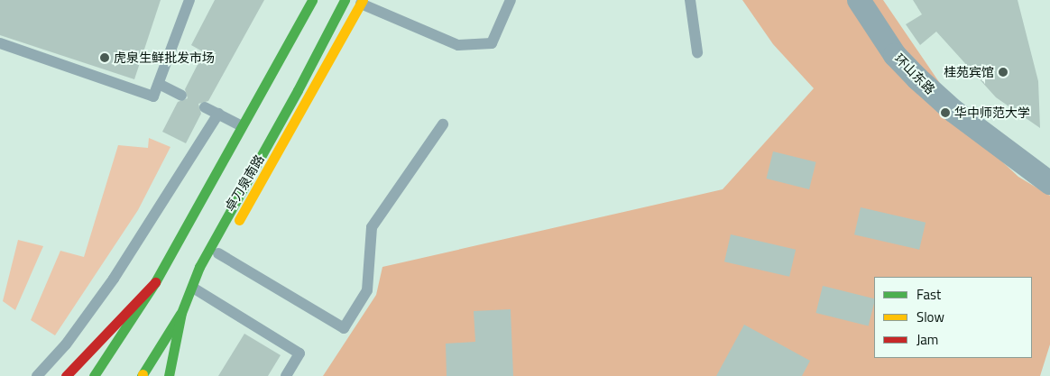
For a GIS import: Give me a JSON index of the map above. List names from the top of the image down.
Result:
{
  "streets": {
    "main road": ["卓刀泉南路"],
    "street": ["环山东路"]
  },
  "places": ["虎泉生鲜批发市场", "桂苑宾馆", "华中师范大学"],
  "legend": ["Fast", "Slow", "Jam"]
}
